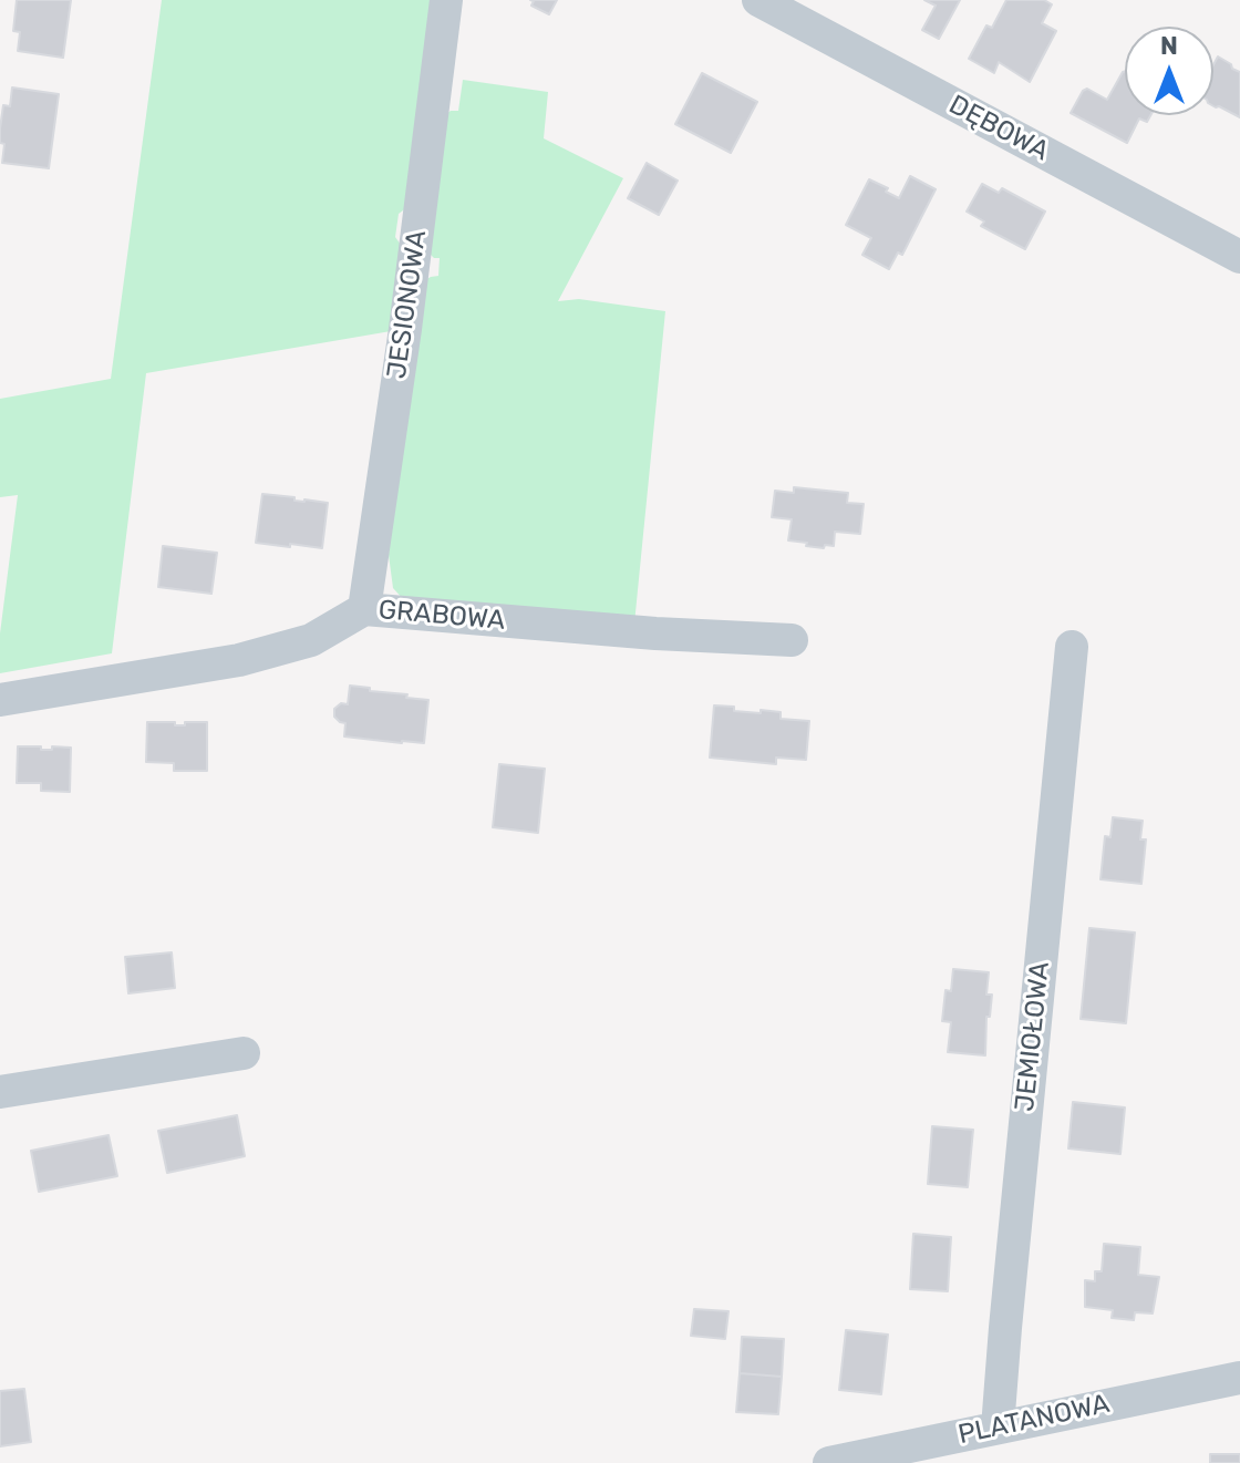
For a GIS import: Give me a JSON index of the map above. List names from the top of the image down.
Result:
{
  "streets": {
    "street": [
      "DĘBOWA",
      "JESIONOWA",
      "GRABOWA",
      "JEMIOŁOWA",
      "PLATANOWA"
    ]
  },
  "crossings": [
    ["JESIONOWA", "GRABOWA"],
    ["JEMIOŁOWA", "PLATANOWA"]
  ],
  "north": "top"
}
